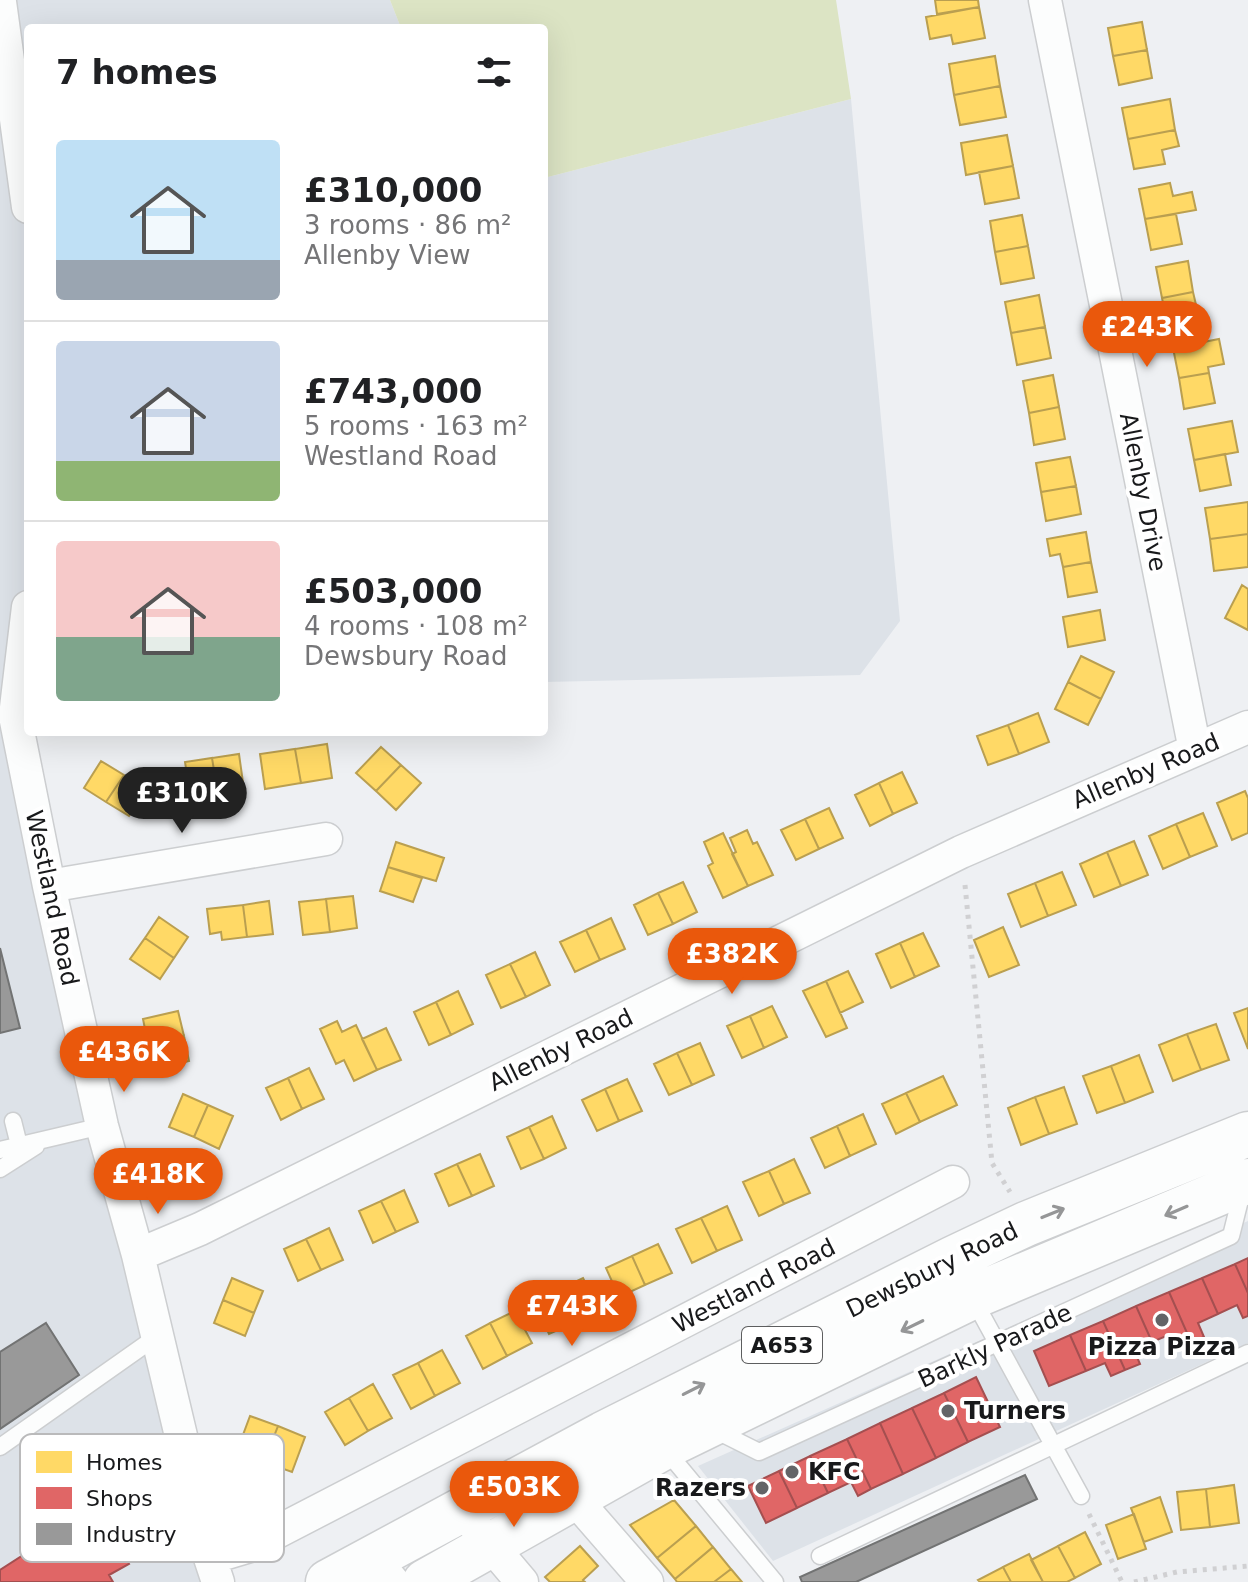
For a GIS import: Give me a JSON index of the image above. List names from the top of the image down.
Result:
{
  "streets": {
    "main road": ["Dewsbury Road", "A653"],
    "street": ["Allenby Drive", "Allenby Road", "Westland Road"],
    "lane": ["Barkly Parade"]
  },
  "crossings": [
    ["Allenby Drive", "Allenby Road"],
    ["Allenby Road", "Westland Road"],
    ["Dewsbury Road", "Barkly Parade"]
  ],
  "places": [
    "Pizza Pizza",
    "Turners",
    "KFC",
    "Razers"
  ],
  "legend": ["Homes", "Shops", "Industry"],
  "page": {
    "heading": "7 homes",
    "list": [
      {
        "name": "£310,000",
        "note": "3 rooms · 86 m² · Allenby View"
      },
      {
        "name": "£743,000",
        "note": "5 rooms · 163 m² · Westland Road"
      },
      {
        "name": "£503,000",
        "note": "4 rooms · 108 m² · Dewsbury Road"
      }
    ],
    "price": [
      "£243K",
      "£310K",
      "£382K",
      "£436K",
      "£418K",
      "£743K",
      "£503K"
    ]
  }
}
